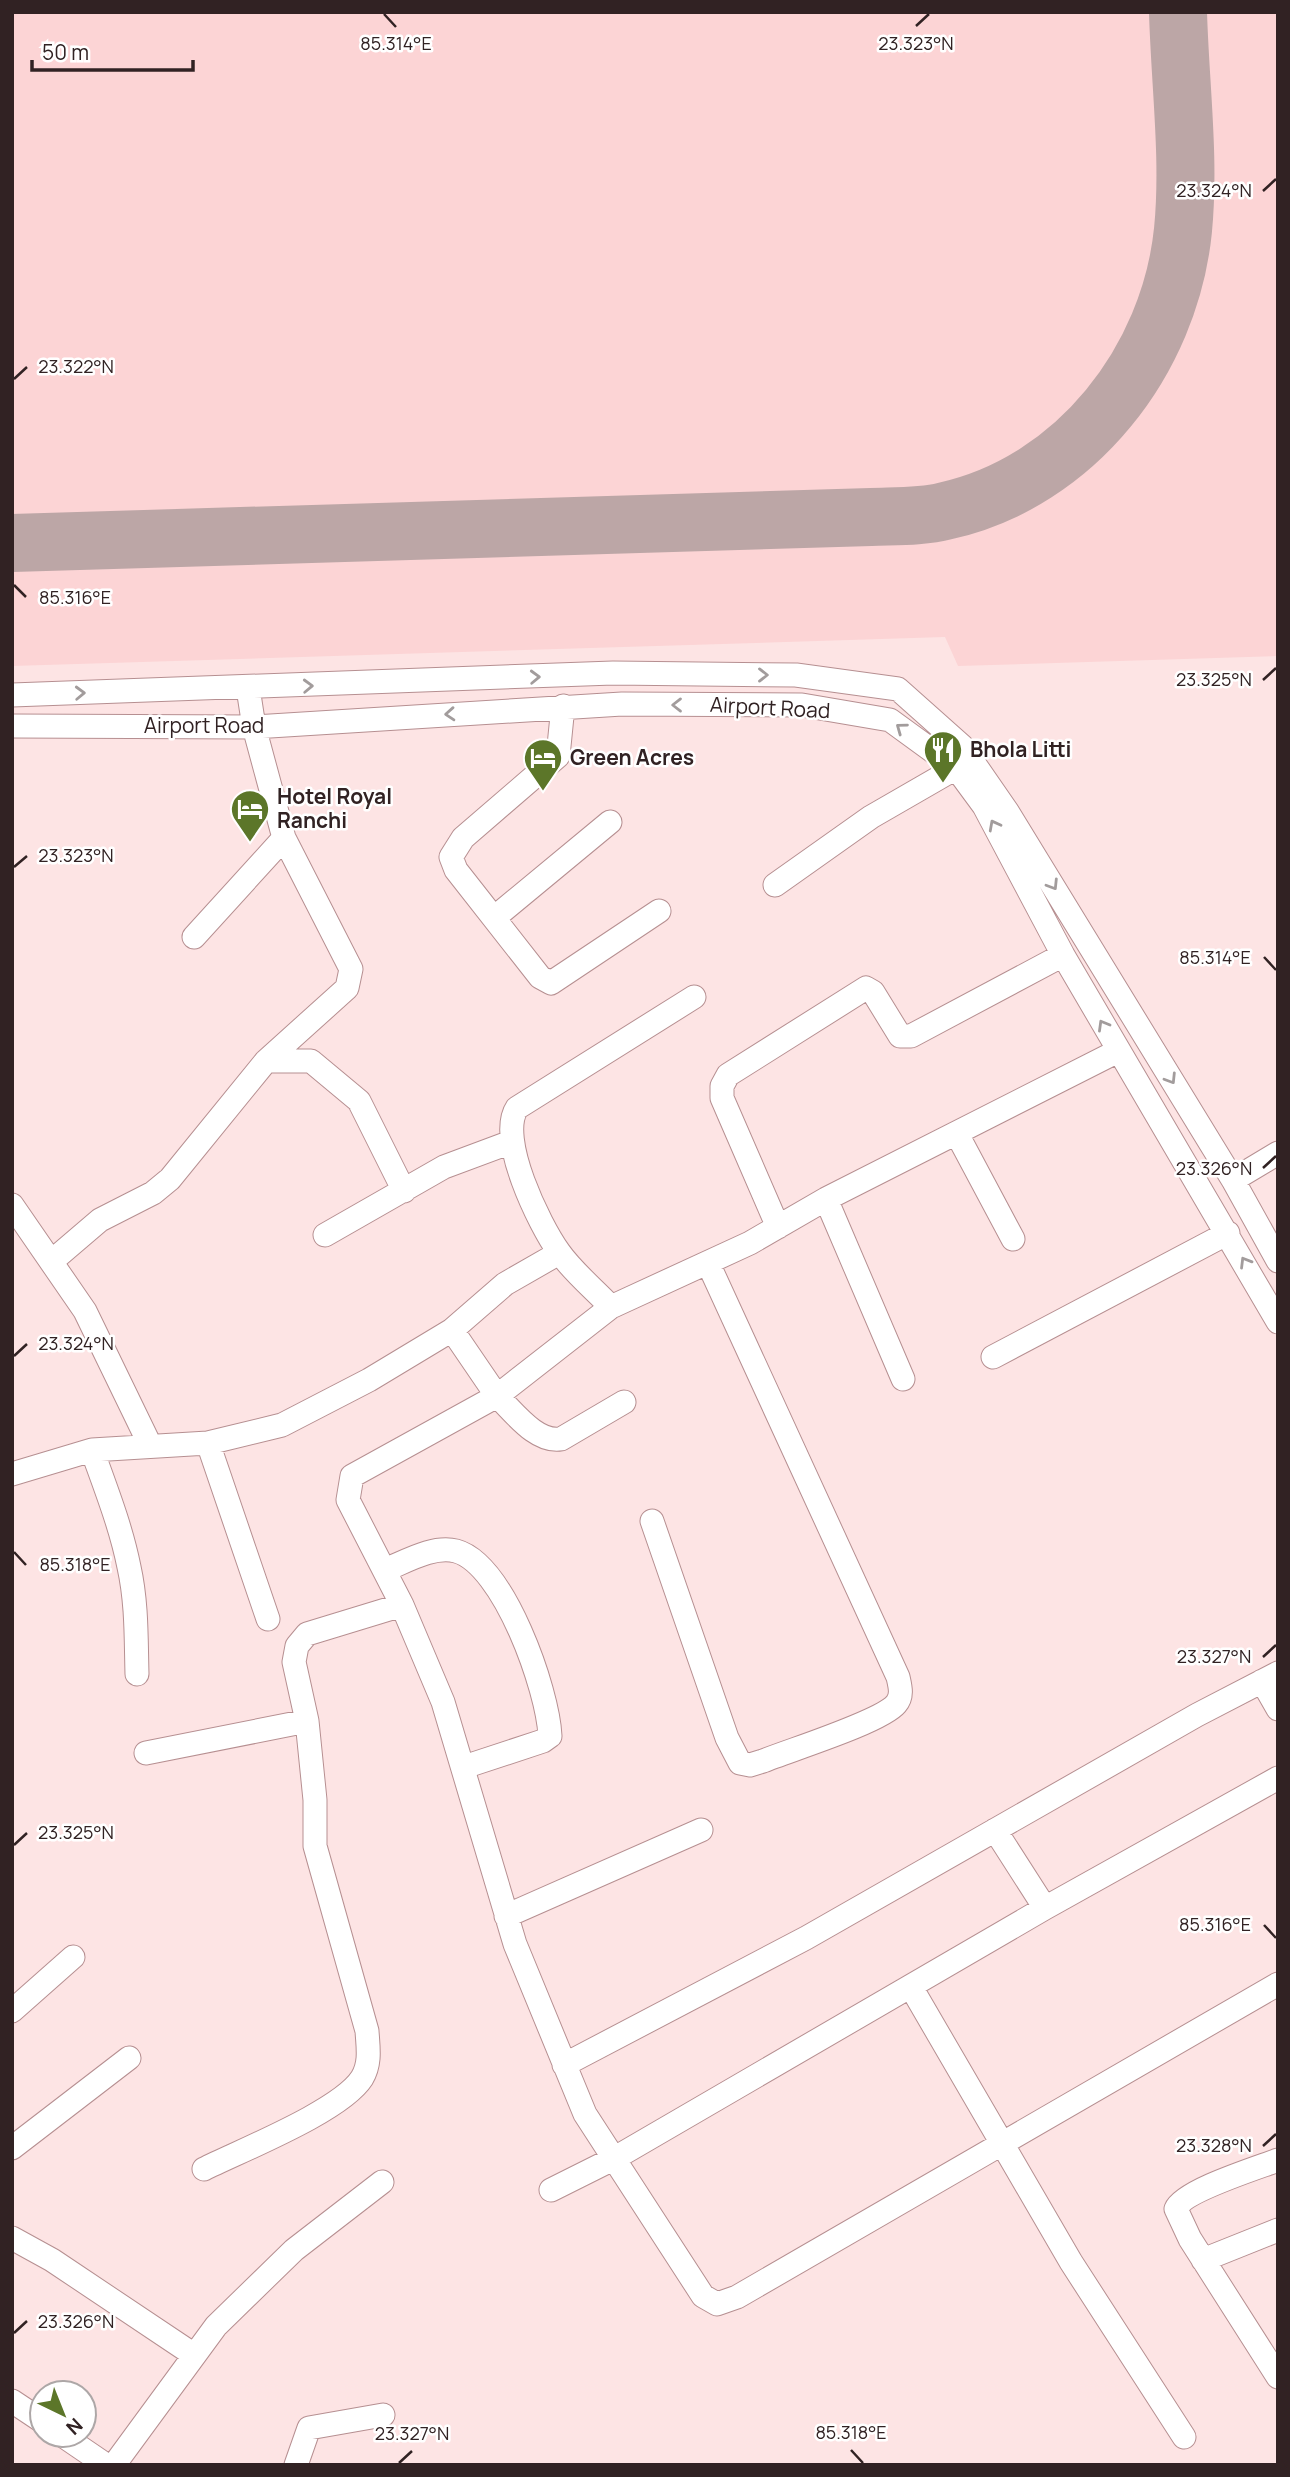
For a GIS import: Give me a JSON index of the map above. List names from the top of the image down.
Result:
{
  "streets": {
    "street": ["Airport Road"]
  },
  "places": {
    "restaurant": ["Bhola Litti"],
    "hotel": ["Green Acres", "Hotel Royal Ranchi"]
  },
  "scale_bar": "50 m",
  "north": "bottom right",
  "coordinates": [
    "23.323°N",
    "85.314°E",
    "23.324°N",
    "23.322°N",
    "85.316°E",
    "23.325°N",
    "23.326°N",
    "85.318°E",
    "23.327°N",
    "23.328°N"
  ]
}
